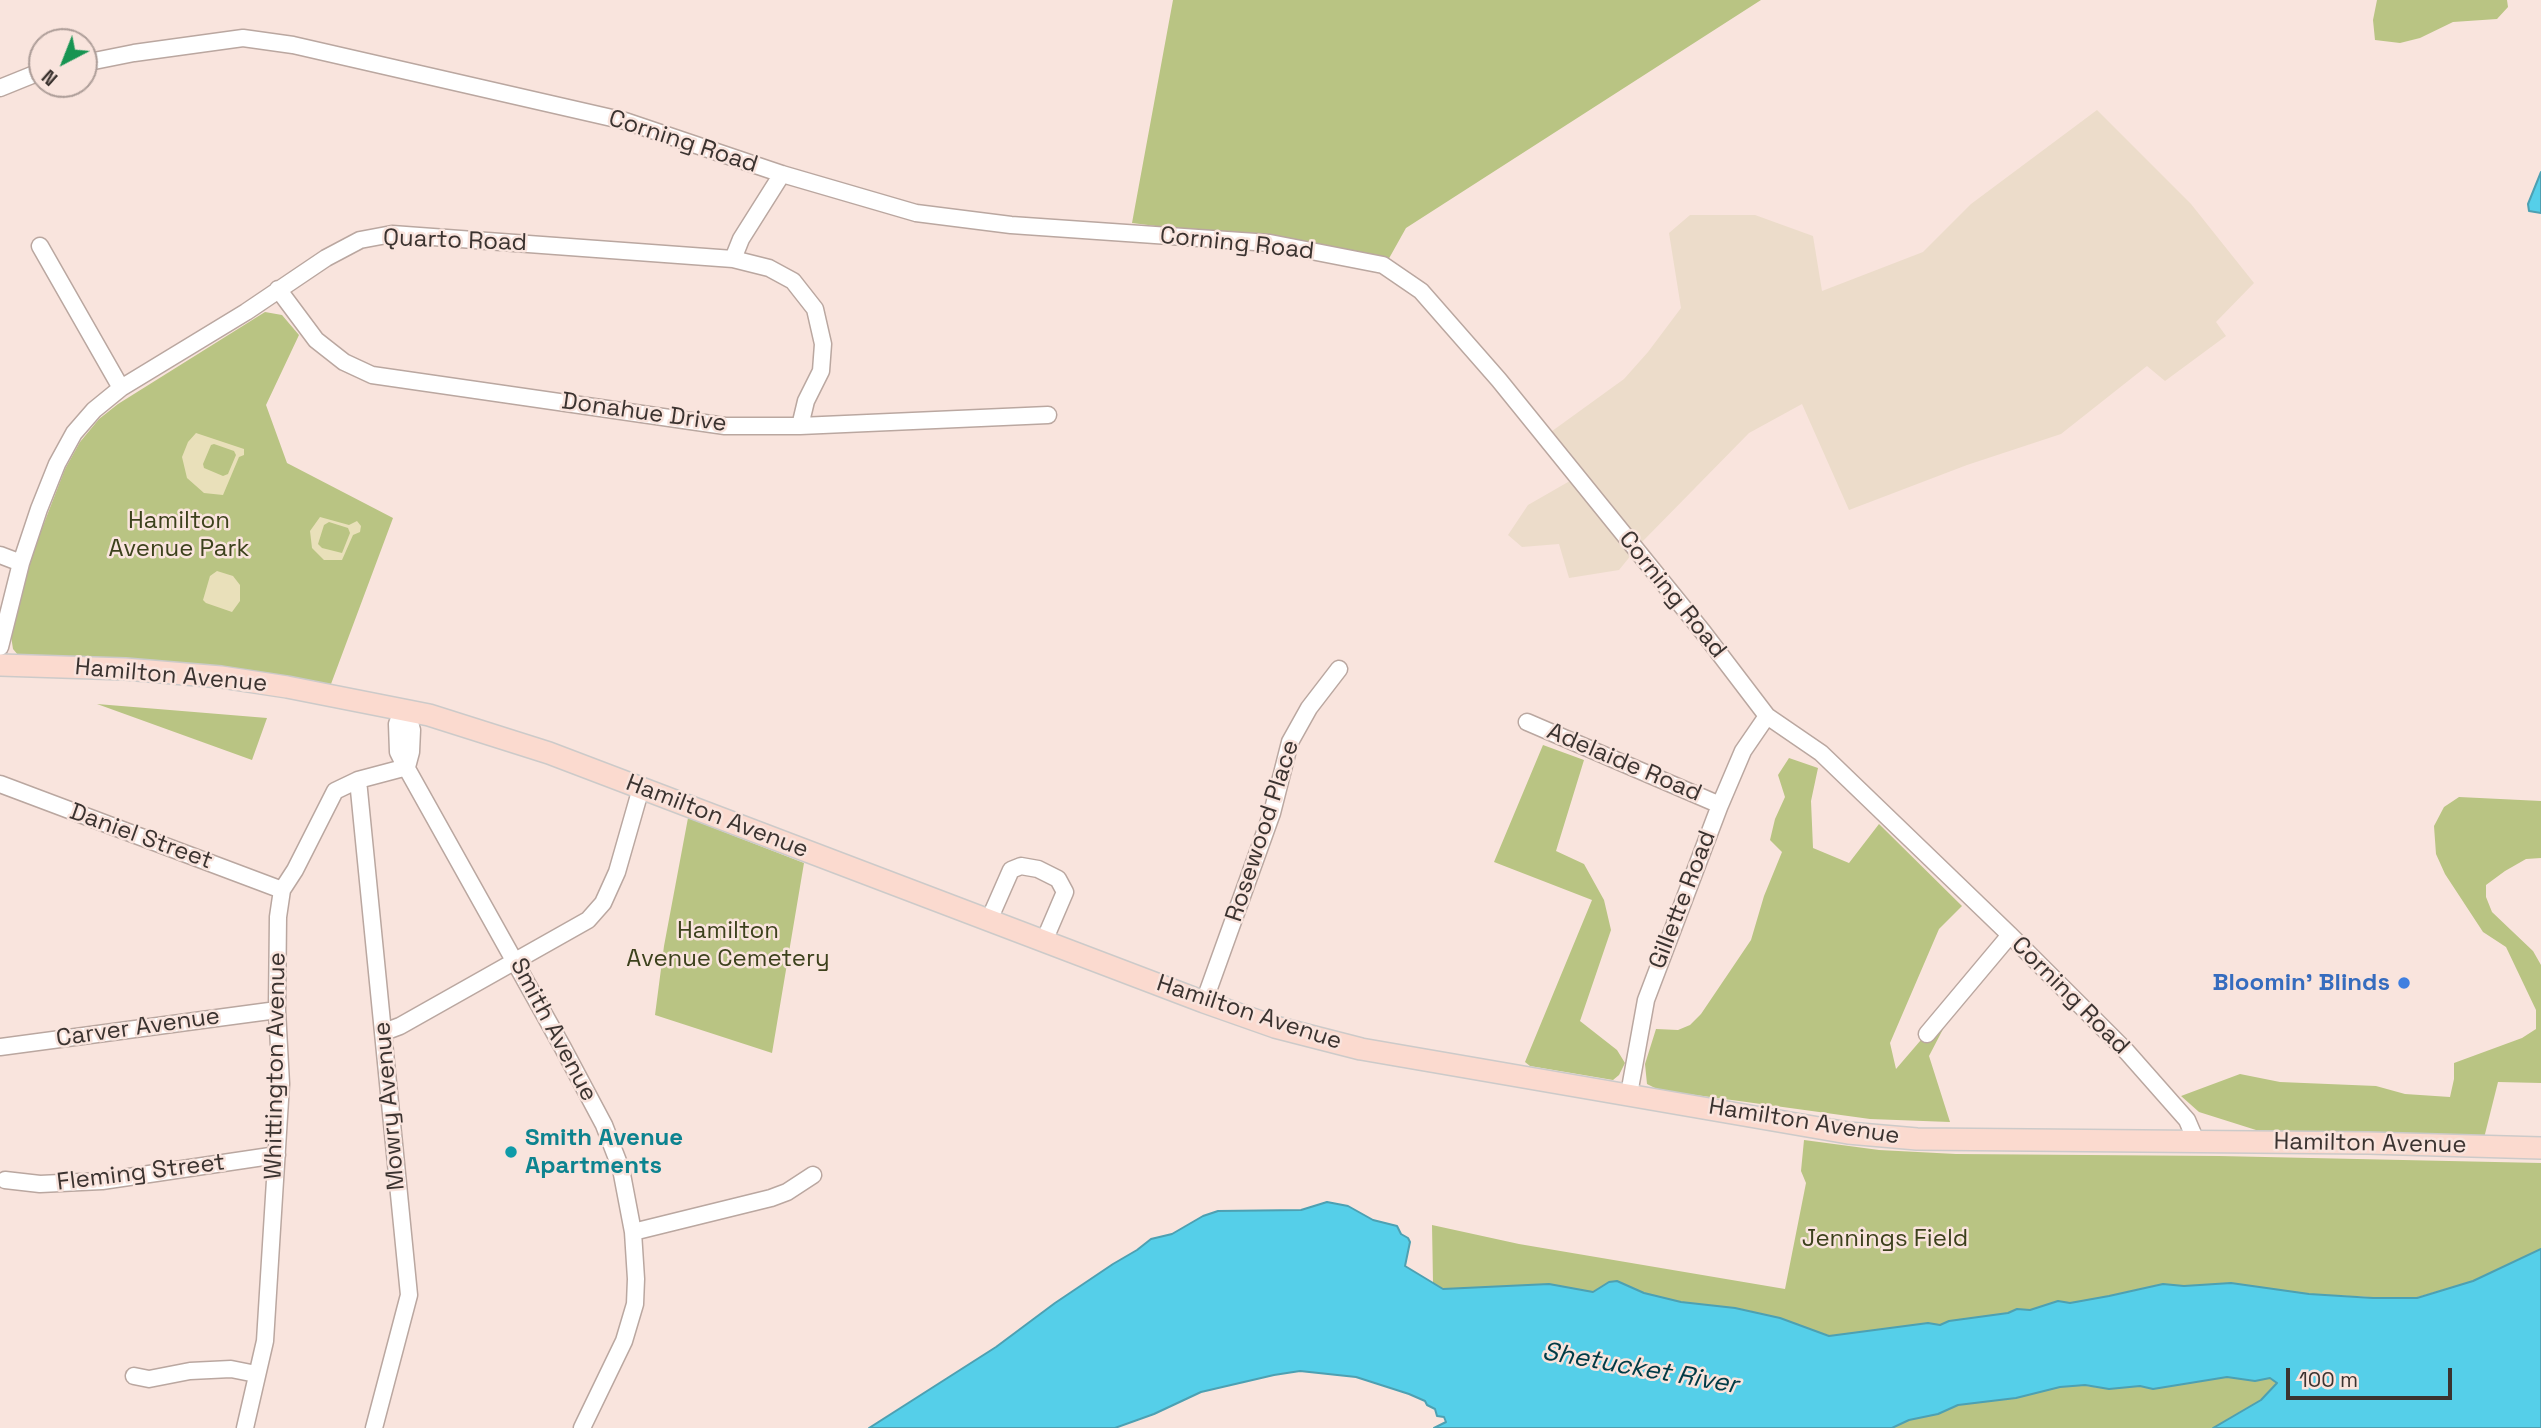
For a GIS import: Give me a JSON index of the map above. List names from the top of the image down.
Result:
{
  "streets": {
    "main road": ["Hamilton Avenue"],
    "street": [
      "Corning Road",
      "Quarto Road",
      "Donahue Drive",
      "Adelaide Road",
      "Rosewood Place",
      "Daniel Street",
      "Gillette Road",
      "Carver Avenue",
      "Smith Avenue",
      "Whittington Avenue",
      "Mowry Avenue",
      "Fleming Street"
    ]
  },
  "crossings": [
    ["Corning Road", "Hamilton Avenue"],
    ["Corning Road", "Gillette Road"],
    ["Quarto Road", "Donahue Drive"],
    ["Hamilton Avenue", "Rosewood Place"],
    ["Hamilton Avenue", "Gillette Road"],
    ["Hamilton Avenue", "Smith Avenue"],
    ["Adelaide Road", "Gillette Road"],
    ["Daniel Street", "Whittington Avenue"],
    ["Carver Avenue", "Whittington Avenue"],
    ["Smith Avenue", "Whittington Avenue"],
    ["Whittington Avenue", "Mowry Avenue"],
    ["Whittington Avenue", "Fleming Street"]
  ],
  "water": ["Shetucket River"],
  "parks": ["Hamilton Avenue Park", "Hamilton Avenue Cemetery", "Jennings Field"],
  "places": ["Bloomin' Blinds", "Smith Avenue Apartments"],
  "scale_bar": "100 m",
  "north": "bottom left"
}
